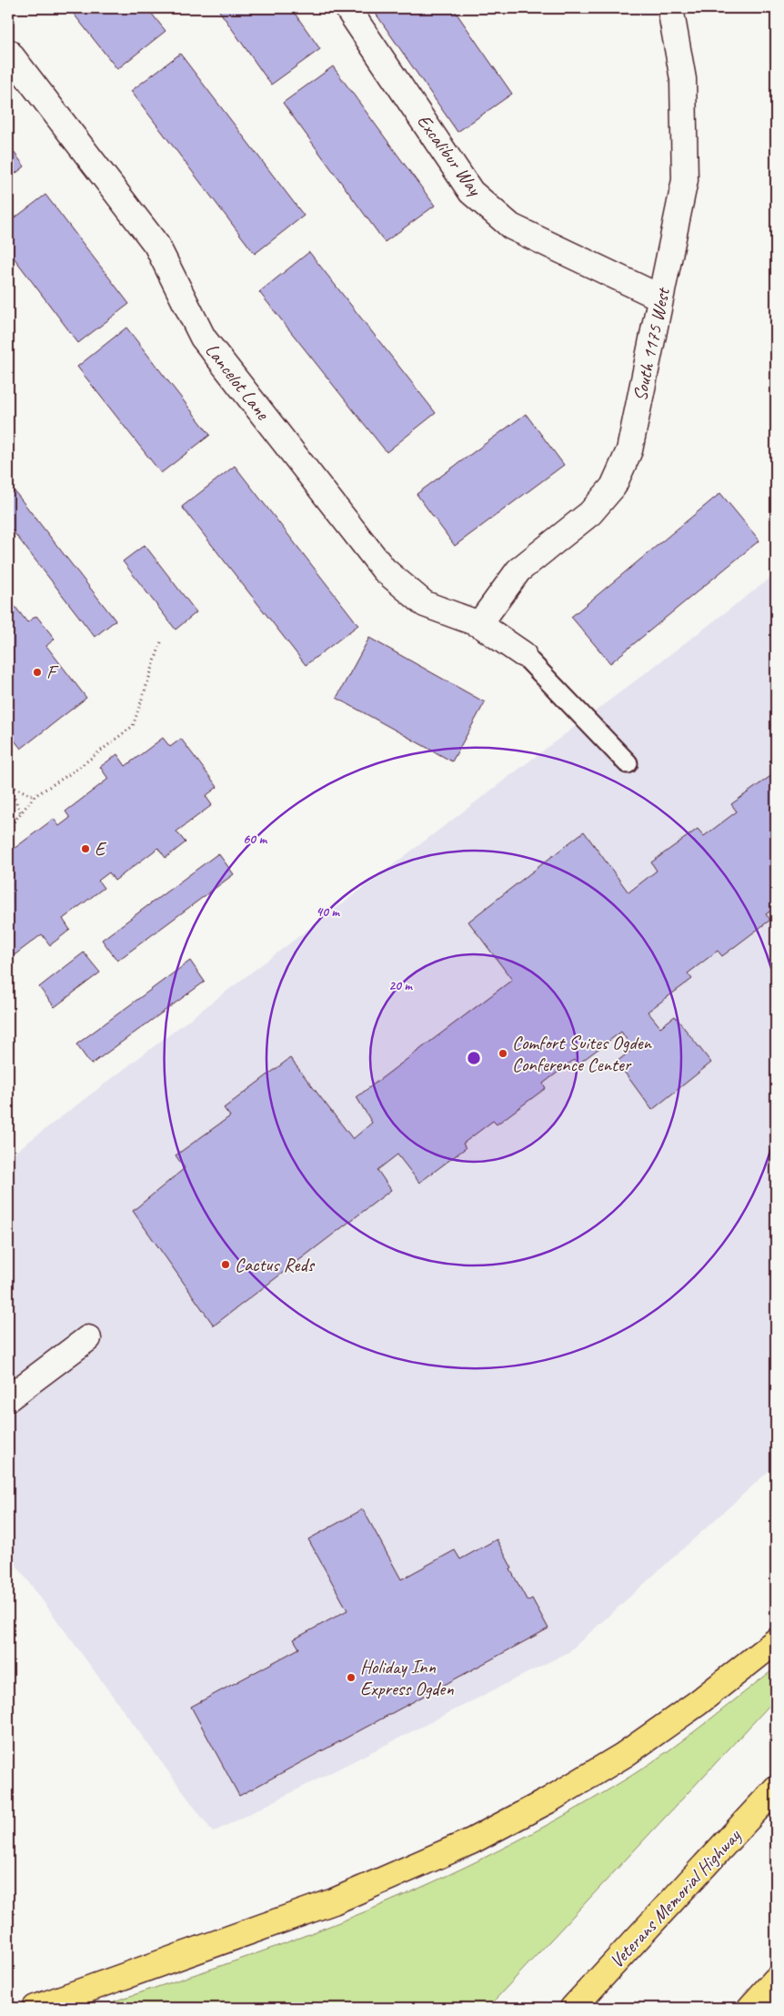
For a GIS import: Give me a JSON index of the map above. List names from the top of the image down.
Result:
{
  "streets": {
    "highway": ["Veterans Memorial Highway"],
    "street": ["Excalibur Way", "South 1175 West", "Lancelot Lane"]
  },
  "crossings": [
    ["Excalibur Way", "South 1175 West"],
    ["South 1175 West", "Lancelot Lane"]
  ],
  "places": [
    "F",
    "E",
    "Comfort Suites Ogden Conference Center",
    "Cactus Reds",
    "Holiday Inn Express Ogden"
  ],
  "rings": ["60 m", "40 m", "20 m"]
}
